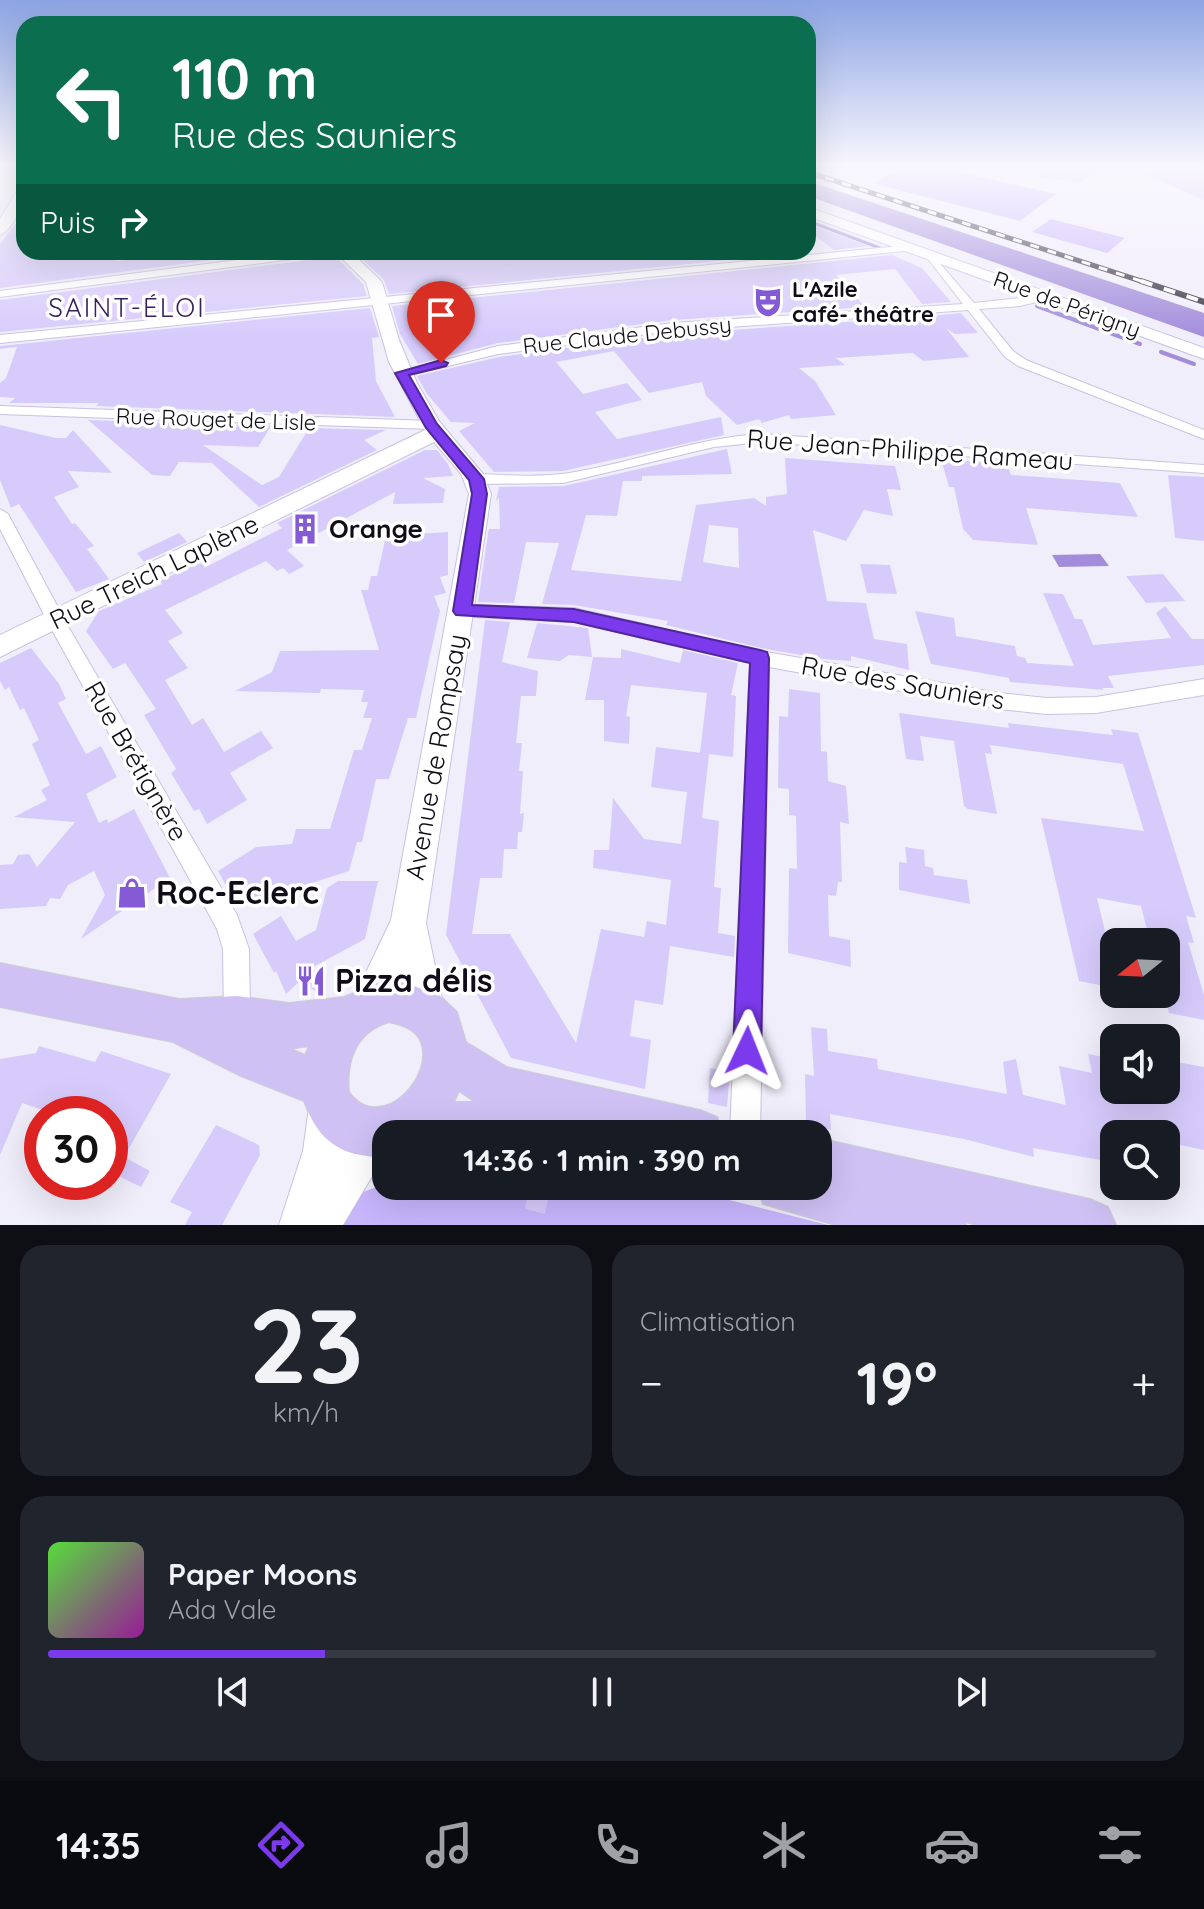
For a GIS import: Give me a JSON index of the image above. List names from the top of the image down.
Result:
{
  "streets": {
    "street": [
      "Rue de Périgny",
      "Rue Claude Debussy",
      "Rue Rouget de Lisle",
      "Rue Jean-Philippe Rameau",
      "Rue Treich Laplène",
      "Rue des Sauniers",
      "Avenue de Rompsay",
      "Rue Brétignère"
    ]
  },
  "crossings": [
    ["Rue de Périgny", "Rue Claude Debussy"],
    ["Rue Rouget de Lisle", "Rue Treich Laplène"],
    ["Rue Jean-Philippe Rameau", "Avenue de Rompsay"],
    ["Rue Treich Laplène", "Rue Brétignère"],
    ["Rue des Sauniers", "Avenue de Rompsay"]
  ],
  "districts": ["SAINT-ÉLOI"],
  "places": {
    "theatre": ["L'Azile café- théâtre"],
    "building": ["Orange"],
    "shop": ["Roc-Eclerc"],
    "restaurant": ["Pizza délis"]
  },
  "north": "left",
  "page": {
    "turn": ["110 m", "Rue des Sauniers"],
    "then": "Puis",
    "limit": "30",
    "trip": "14:36 · 1 min · 390 m",
    "tile": [
      ["23", "km/h"],
      "Climatisation"
    ],
    "heat": ["−", "19°", "+"],
    "song": ["Paper Moons", "Ada Vale"],
    "tabs": "14:35"
  }
}
